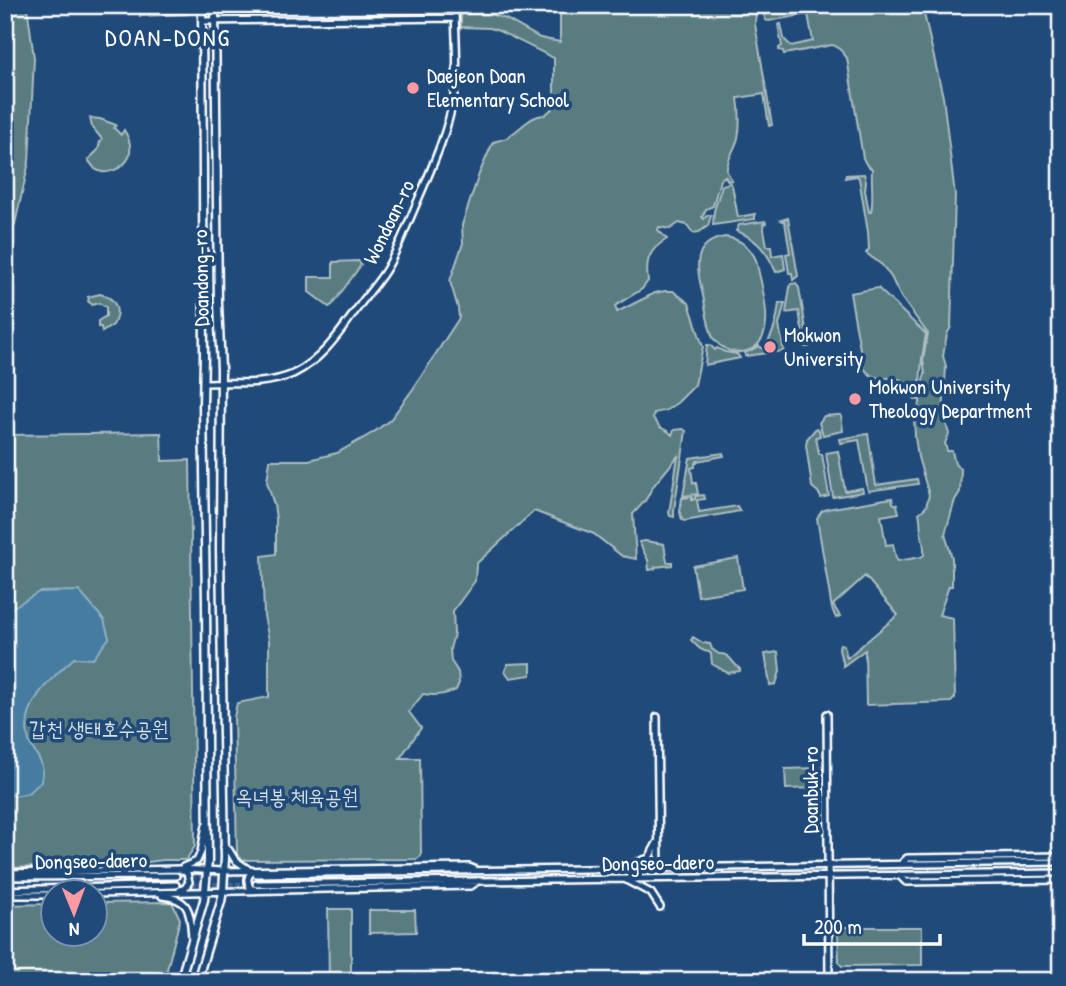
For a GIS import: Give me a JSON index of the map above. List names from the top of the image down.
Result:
{
  "streets": {
    "main road": ["Doandong-ro"],
    "street": ["Wondoan-ro", "Doanbuk-ro", "Dongseo-daero"]
  },
  "crossings": [
    ["Wondoan-ro", "Doandong-ro"],
    ["Doandong-ro", "Dongseo-daero"],
    ["Doanbuk-ro", "Dongseo-daero"]
  ],
  "districts": ["DOAN-DONG"],
  "parks": ["갑천 생태호수공원", "옥녀봉 체육공원"],
  "places": ["Daejeon Doan Elementary School", "Mokwon University", "Mokwon University Theology Department"],
  "scale_bar": "200 m",
  "north": "bottom"
}
